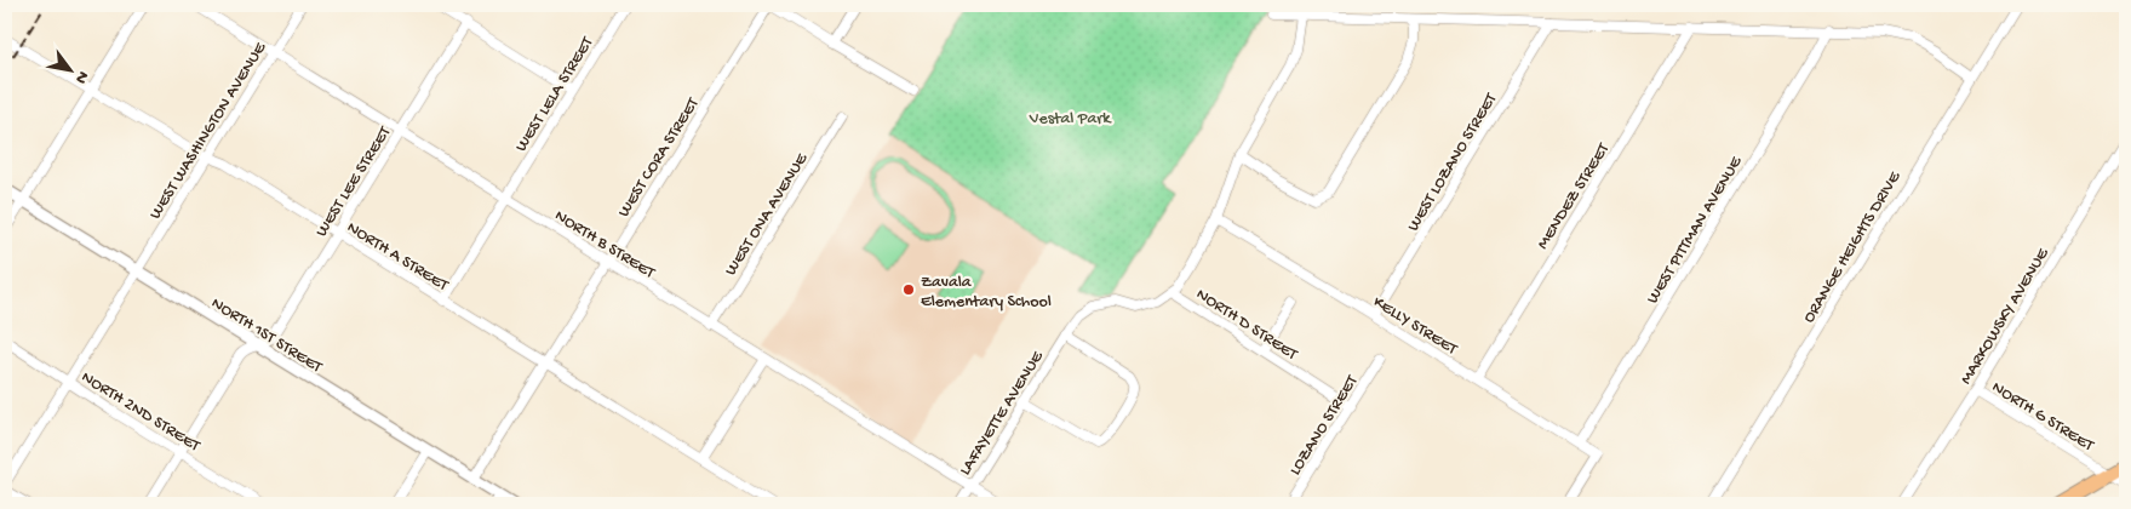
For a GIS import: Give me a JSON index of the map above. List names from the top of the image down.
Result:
{
  "streets": {
    "street": [
      "WEST LELA STREET",
      "WEST WASHINGTON AVENUE",
      "WEST CORA STREET",
      "WEST LOZANO STREET",
      "WEST LEE STREET",
      "MENDEZ STREET",
      "WEST ONA AVENUE",
      "WEST PITTMAN AVENUE",
      "NORTH B STREET",
      "ORANGE HEIGHTS DRIVE",
      "NORTH A STREET",
      "MARKOWSKY AVENUE",
      "NORTH D STREET",
      "KELLY STREET",
      "NORTH 1ST STREET",
      "NORTH 2ND STREET",
      "LAFAYETTE AVENUE",
      "NORTH G STREET",
      "LOZANO STREET"
    ]
  },
  "crossings": [
    ["WEST LELA STREET", "NORTH B STREET"],
    ["WEST LELA STREET", "NORTH A STREET"],
    ["WEST WASHINGTON AVENUE", "NORTH B STREET"],
    ["WEST WASHINGTON AVENUE", "NORTH A STREET"],
    ["WEST WASHINGTON AVENUE", "NORTH 1ST STREET"],
    ["WEST WASHINGTON AVENUE", "NORTH 2ND STREET"],
    ["WEST CORA STREET", "NORTH B STREET"],
    ["WEST CORA STREET", "NORTH A STREET"],
    ["WEST CORA STREET", "NORTH 1ST STREET"],
    ["WEST LOZANO STREET", "KELLY STREET"],
    ["WEST LEE STREET", "NORTH B STREET"],
    ["WEST LEE STREET", "NORTH A STREET"],
    ["WEST LEE STREET", "NORTH 1ST STREET"],
    ["WEST LEE STREET", "NORTH 2ND STREET"],
    ["MENDEZ STREET", "KELLY STREET"],
    ["WEST ONA AVENUE", "NORTH B STREET"],
    ["WEST PITTMAN AVENUE", "KELLY STREET"],
    ["NORTH B STREET", "LAFAYETTE AVENUE"],
    ["MARKOWSKY AVENUE", "NORTH G STREET"],
    ["NORTH D STREET", "LAFAYETTE AVENUE"],
    ["NORTH D STREET", "LOZANO STREET"]
  ],
  "parks": ["Vestal Park"],
  "places": ["Zavala Elementary School"],
  "north": "bottom right"
}
